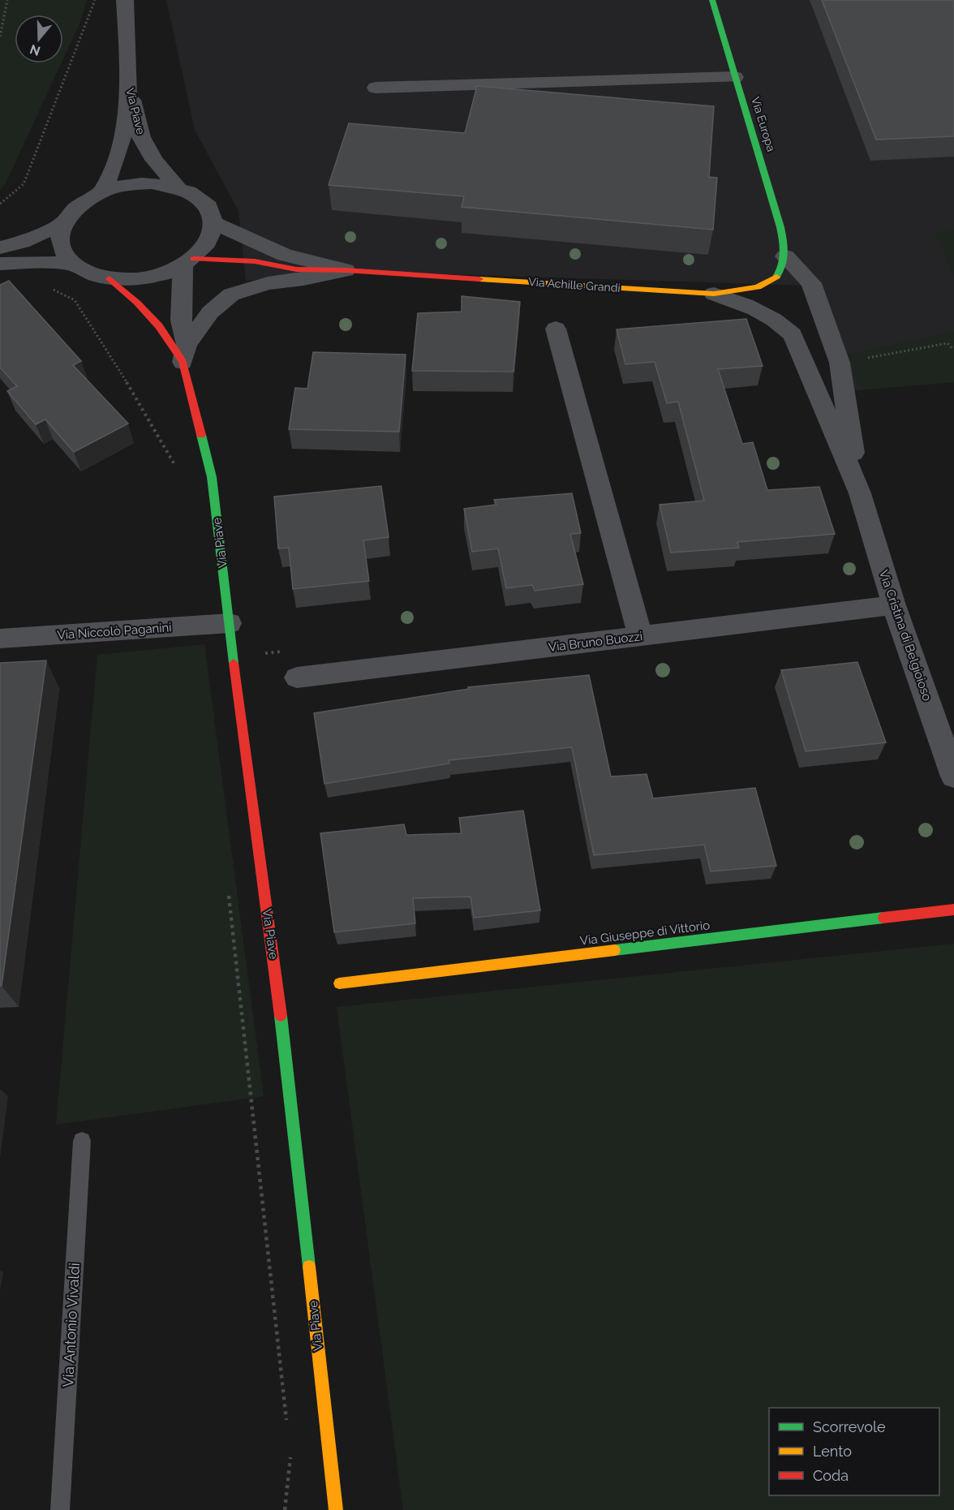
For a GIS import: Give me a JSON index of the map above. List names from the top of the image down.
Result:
{
  "streets": {
    "street": [
      "Via Piave",
      "Via Europa",
      "Via Achille Grandi",
      "Via Niccolò Paganini",
      "Via Cristina di Belgioioso",
      "Via Bruno Buozzi",
      "Via Giuseppe di Vittorio"
    ],
    "lane": ["Via Antonio Vivaldi"]
  },
  "crossings": [
    ["Via Piave", "Via Achille Grandi"],
    ["Via Piave", "Via Niccolò Paganini"],
    ["Via Europa", "Via Achille Grandi"],
    ["Via Europa", "Via Cristina di Belgioioso"],
    ["Via Achille Grandi", "Via Cristina di Belgioioso"],
    ["Via Cristina di Belgioioso", "Via Bruno Buozzi"]
  ],
  "legend": ["Scorrevole", "Lento", "Coda"],
  "north": "bottom"
}
